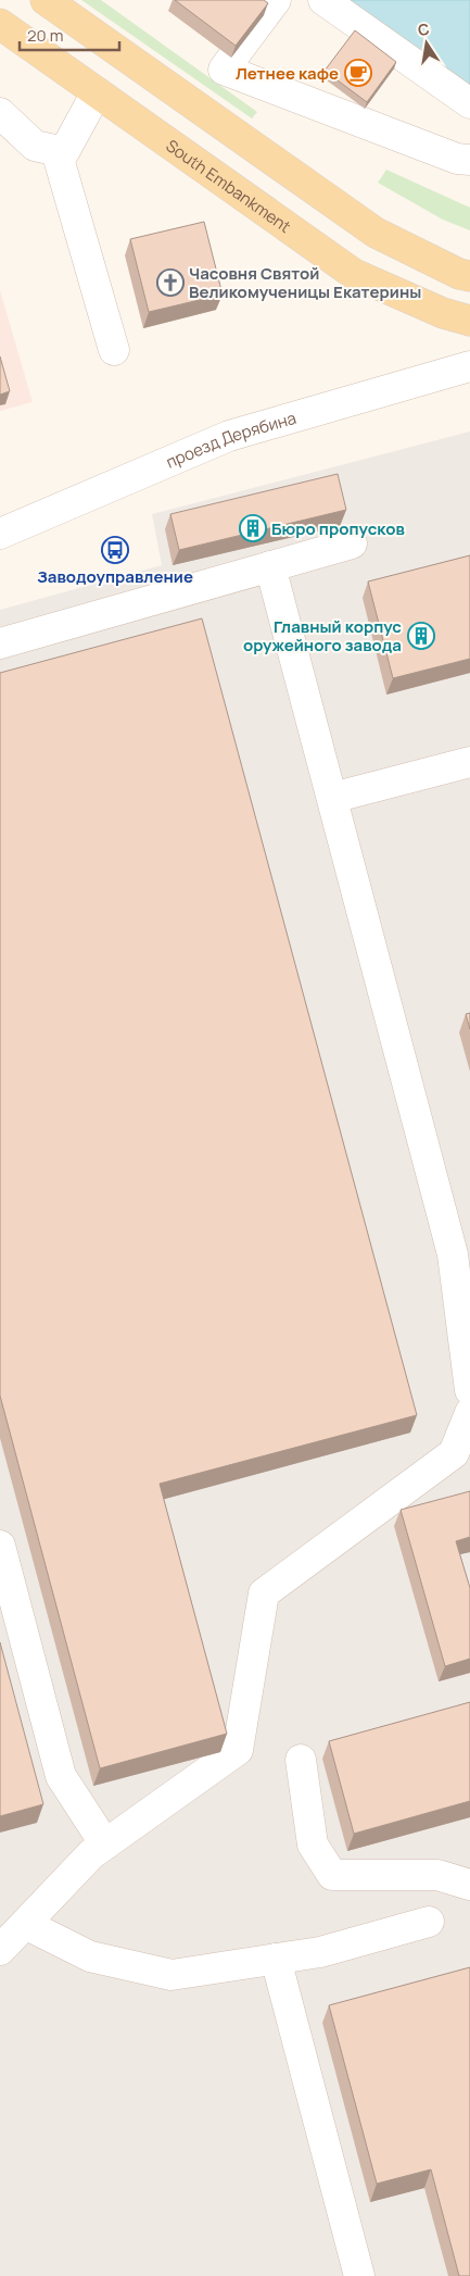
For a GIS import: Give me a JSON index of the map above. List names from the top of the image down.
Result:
{
  "streets": {
    "main road": ["South Embankment"],
    "street": ["проезд Дерябина"]
  },
  "places": {
    "cafe": ["Летнее кафе"],
    "church": ["Часовня Святой Великомученицы Екатерины"],
    "building": ["Бюро пропусков", "Главный корпус оружейного завода"],
    "bus stop": ["Заводоуправление"]
  },
  "scale_bar": "20 m",
  "north": "top"
}
